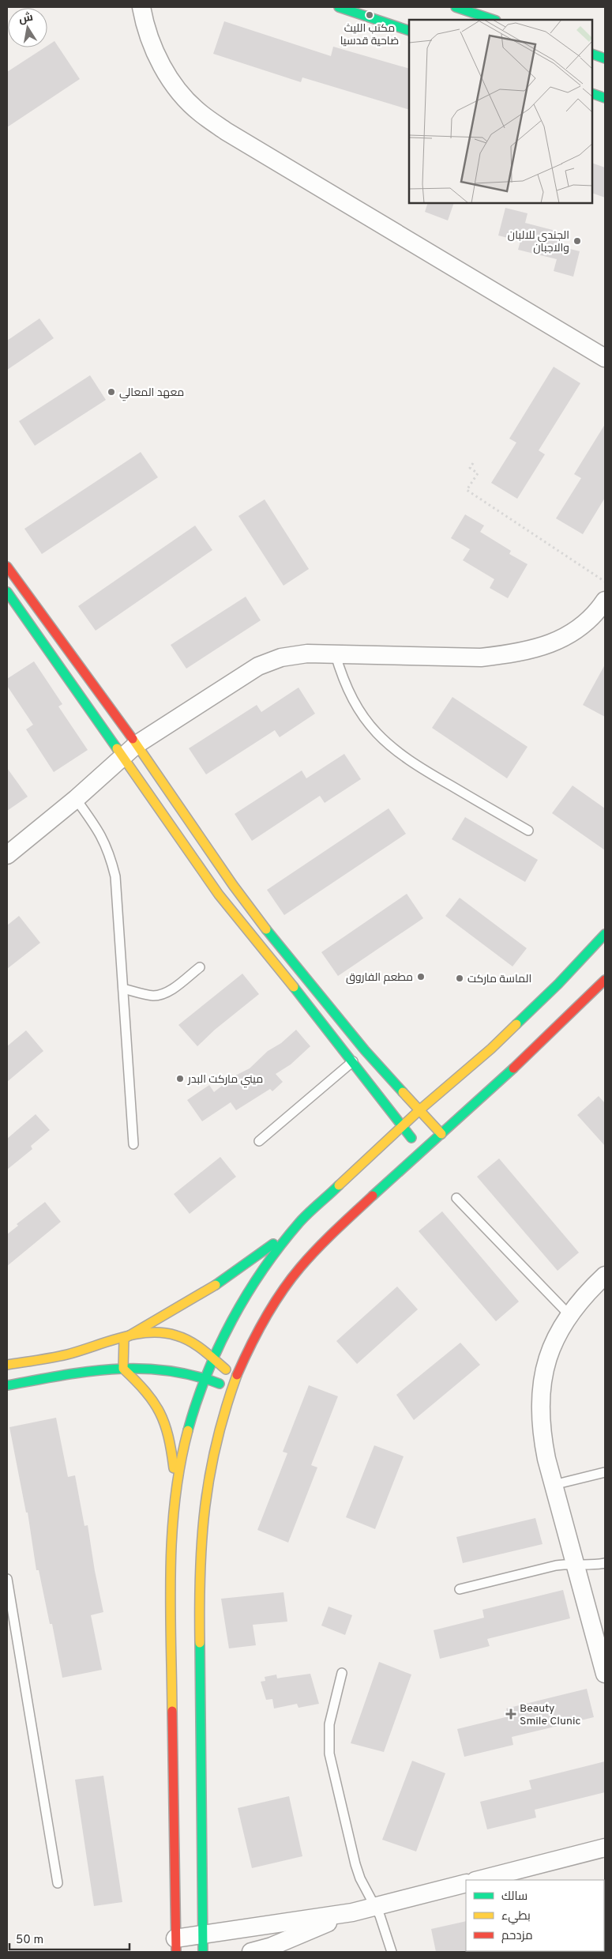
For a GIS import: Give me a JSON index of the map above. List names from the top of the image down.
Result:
{
  "places": {
    "other": [
      "مكتب الليث ضاحية قدسيا",
      "الجندي للالبان والاجبان",
      "معهد المعالي",
      "مطعم الفاروق",
      "الماسة ماركت",
      "ميني ماركت البدر"
    ],
    "health": ["Beauty Smile Clunic"]
  },
  "legend": ["سالك", "بطيء", "مزدحم"],
  "scale_bar": "50 m",
  "north": "top"
}
